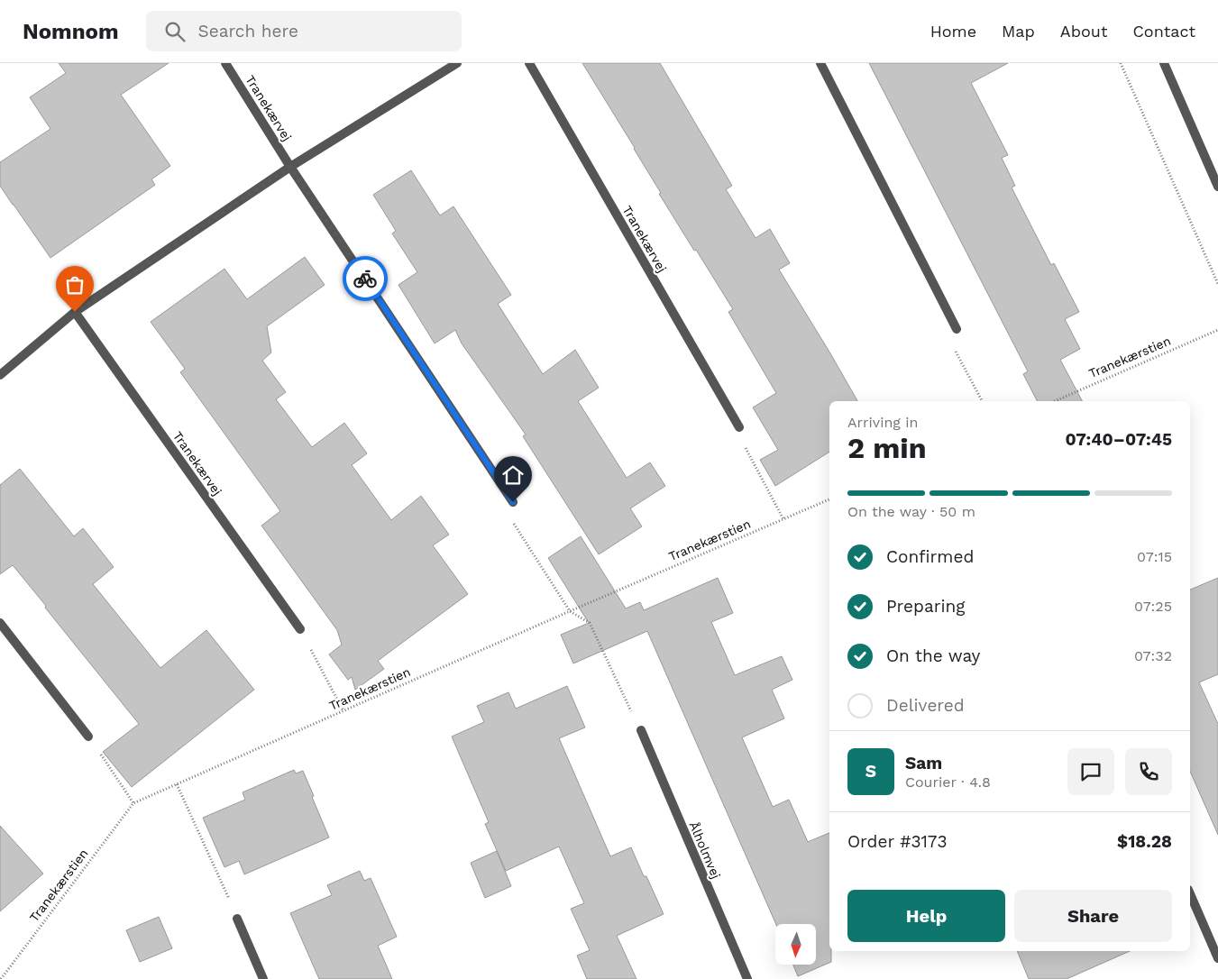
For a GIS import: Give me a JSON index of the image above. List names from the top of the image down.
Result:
{
  "streets": {
    "street": ["Tranekærvej", "Ålholmvej"],
    "path": ["Tranekærstien"]
  },
  "north": "bottom",
  "page": {
    "header": "Nomnom",
    "search": "Search here",
    "nav": [
      "Home",
      "Map",
      "About",
      "Contact"
    ],
    "heading": ["2 min", "Arriving in", "07:40–07:45"],
    "panel": [
      "Sam",
      "Courier · 4.8",
      "Order #3173",
      "$18.28"
    ],
    "bar": "On the way · 50 m",
    "list": [
      ["Confirmed", "07:15"],
      ["Preparing", "07:25"],
      ["On the way", "07:32"],
      "Delivered"
    ],
    "round": "S",
    "buttons": ["Help", "Share"]
  }
}
